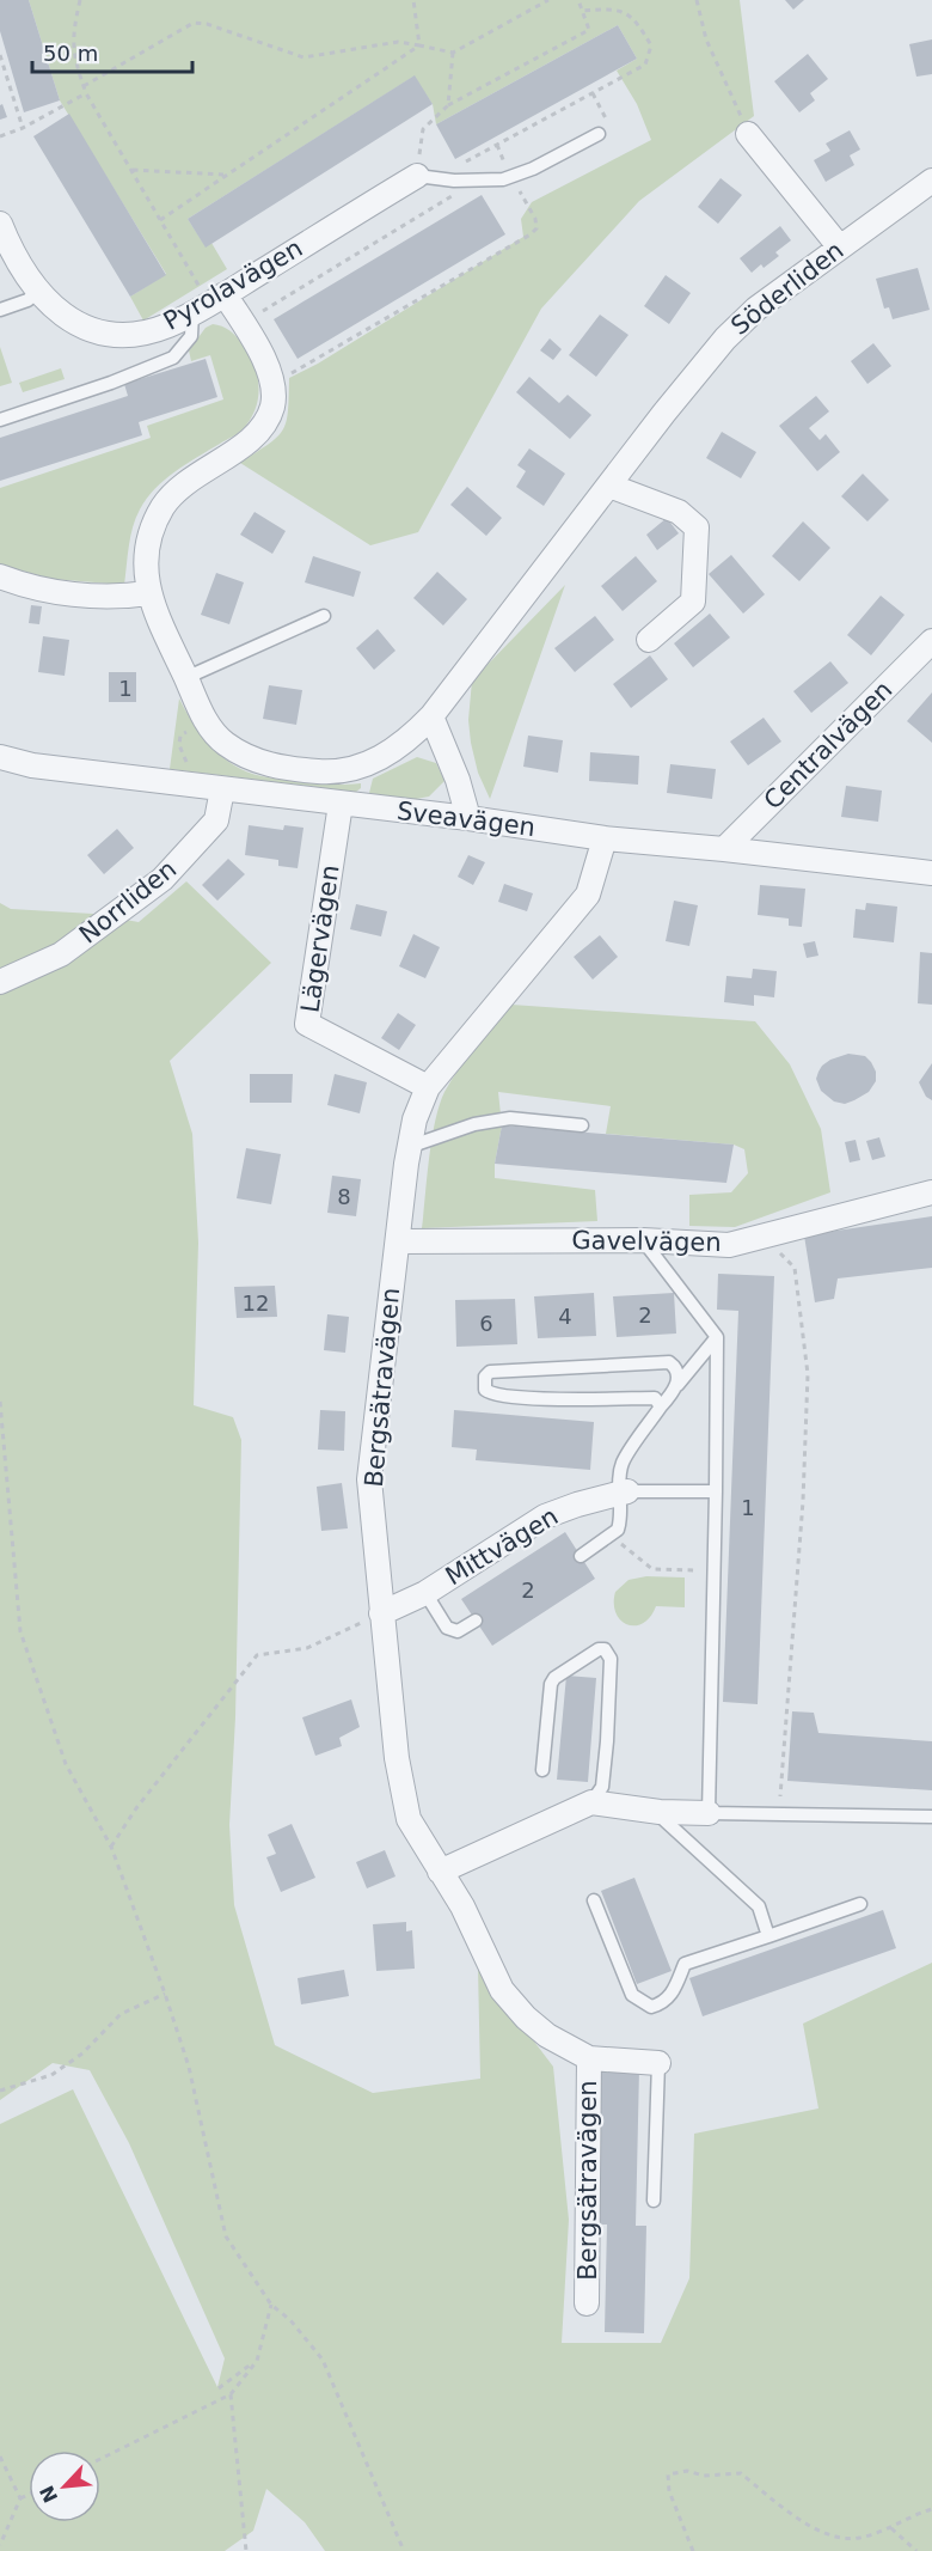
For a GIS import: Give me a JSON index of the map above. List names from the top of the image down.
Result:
{
  "streets": {
    "street": [
      "Pyrolavägen",
      "Söderliden",
      "Centralvägen",
      "Sveavägen",
      "Norrliden",
      "Lägervägen",
      "Gavelvägen",
      "Bergsätravägen",
      "Mittvägen"
    ]
  },
  "crossings": [
    ["Centralvägen", "Sveavägen"],
    ["Sveavägen", "Norrliden"],
    ["Sveavägen", "Lägervägen"],
    ["Sveavägen", "Bergsätravägen"],
    ["Lägervägen", "Bergsätravägen"],
    ["Gavelvägen", "Bergsätravägen"],
    ["Bergsätravägen", "Mittvägen"]
  ],
  "house_numbers": [
    "1",
    "8",
    "12",
    "2",
    "4",
    "6",
    "1",
    "2"
  ],
  "scale_bar": "50 m",
  "north": "bottom left"
}
